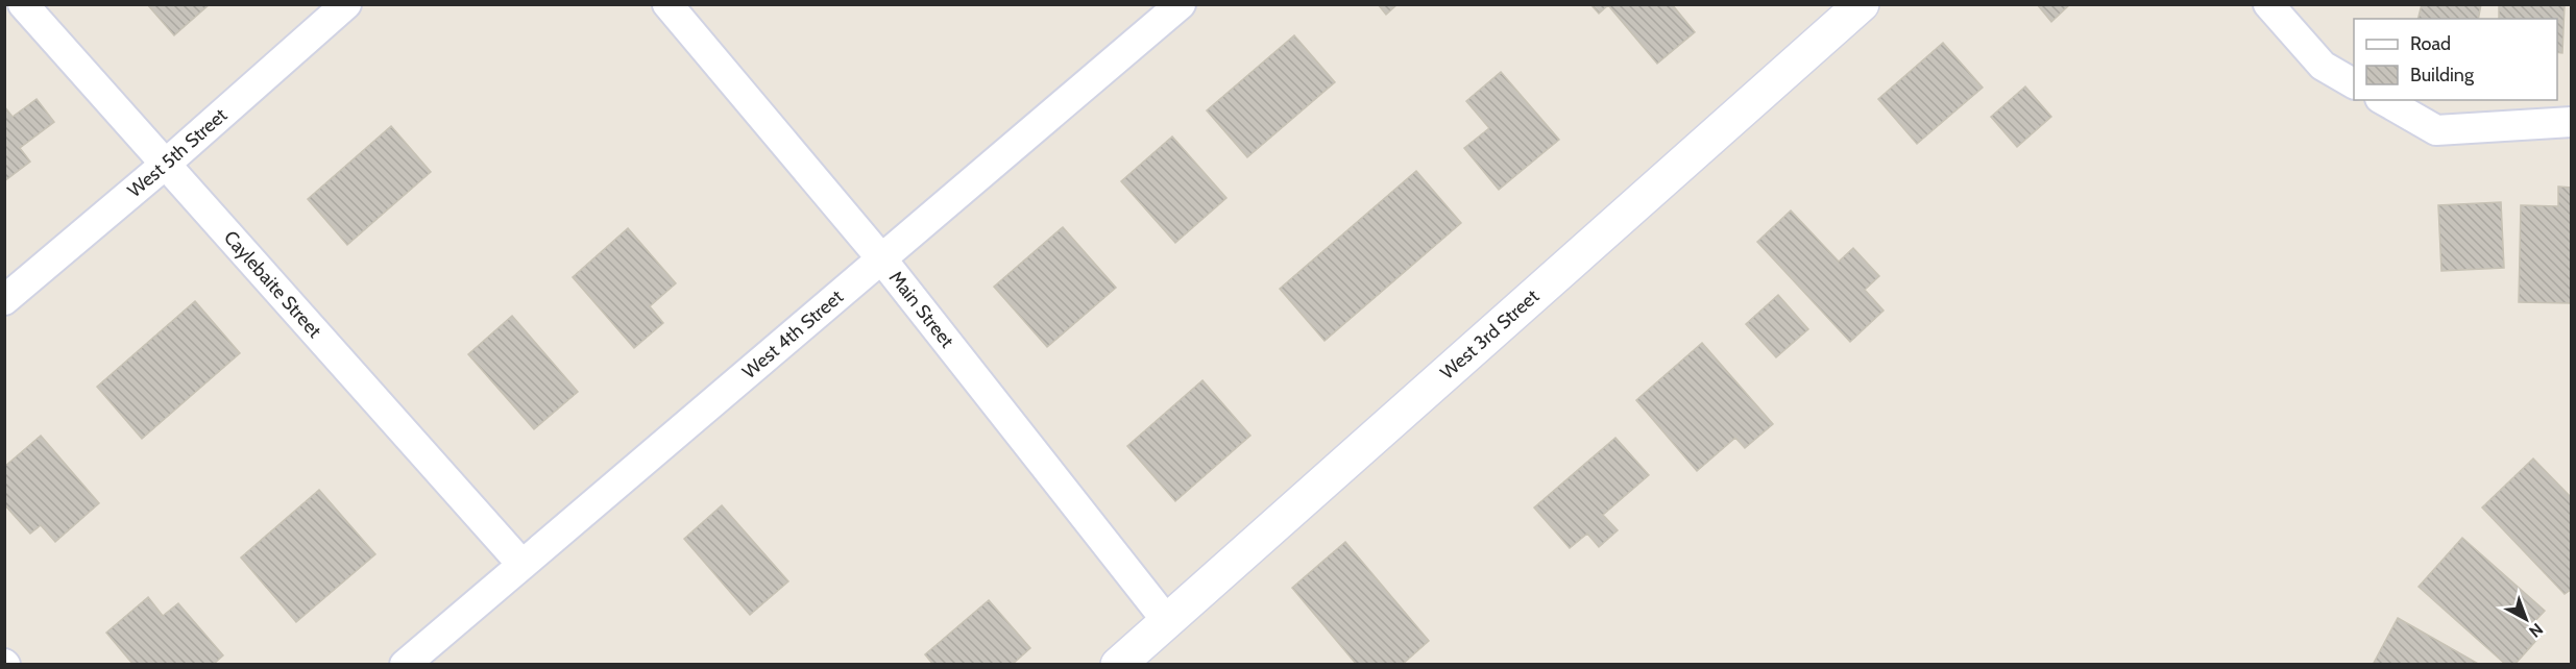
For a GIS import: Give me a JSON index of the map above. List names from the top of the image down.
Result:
{
  "streets": {
    "street": [
      "West 5th Street",
      "Caylebaite Street",
      "Main Street",
      "West 4th Street",
      "West 3rd Street"
    ]
  },
  "crossings": [
    ["West 5th Street", "Caylebaite Street"],
    ["Caylebaite Street", "West 4th Street"],
    ["Main Street", "West 4th Street"],
    ["Main Street", "West 3rd Street"]
  ],
  "legend": ["Road", "Building"],
  "north": "bottom right"
}
